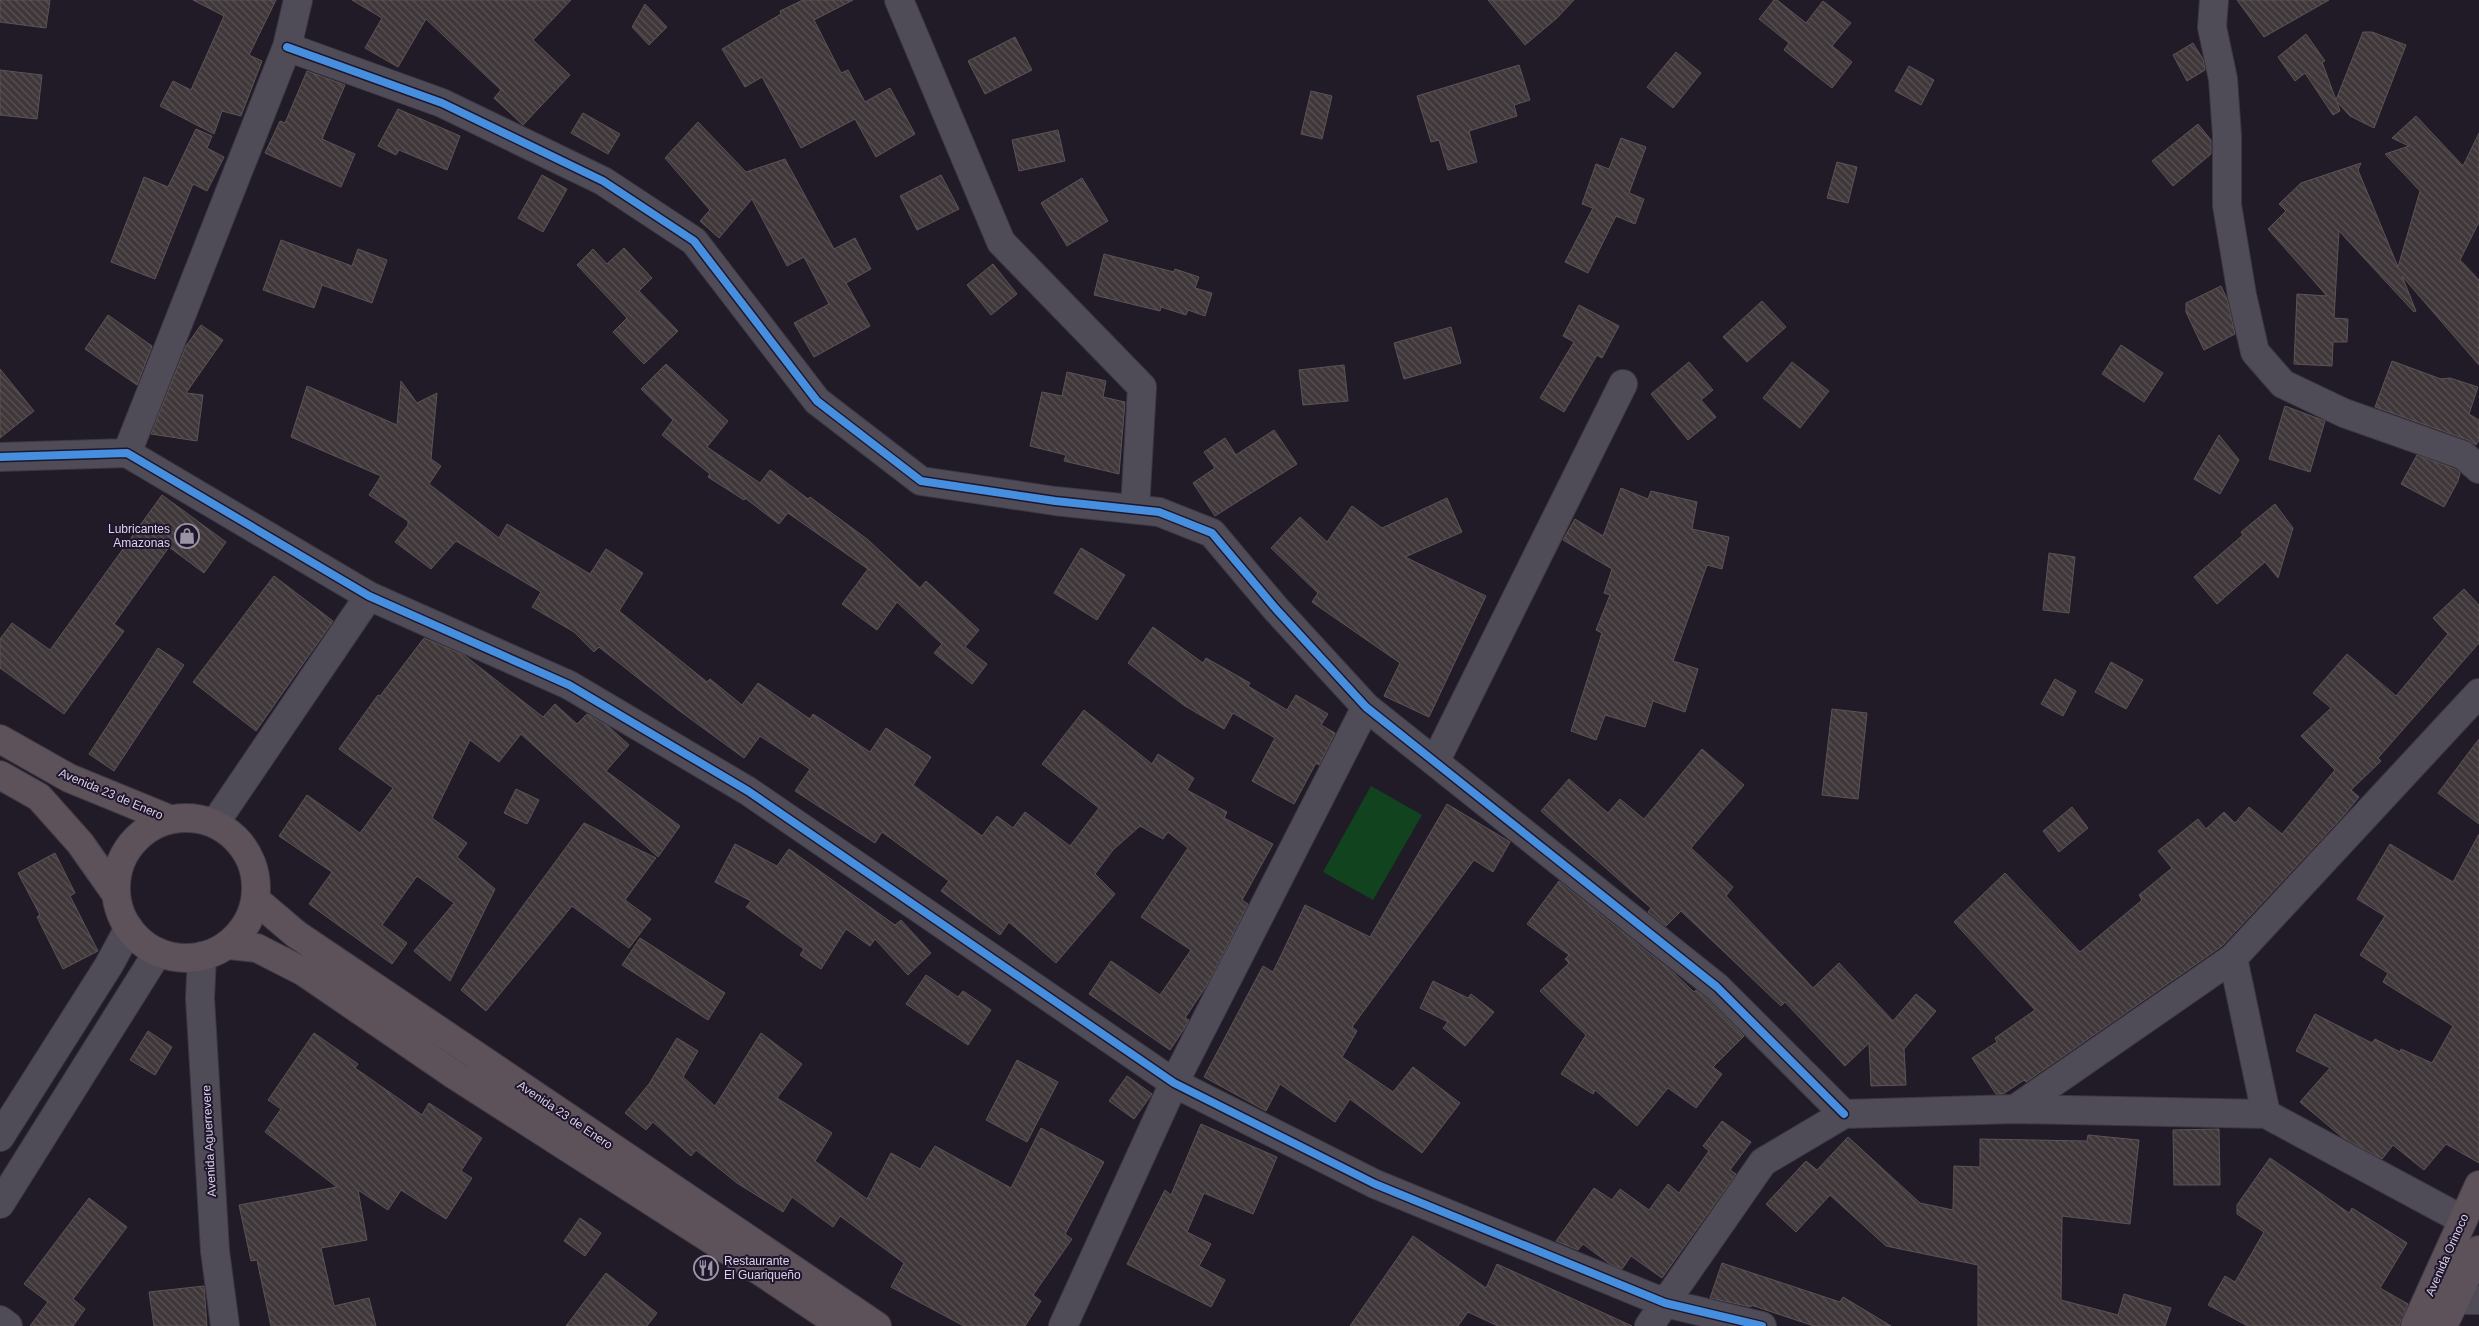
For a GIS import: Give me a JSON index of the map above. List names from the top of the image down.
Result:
{
  "streets": {
    "main road": ["Avenida 23 de Enero", "Avenida Orinoco"],
    "street": ["Avenida Aguerrevere"]
  },
  "crossings": [
    ["Avenida 23 de Enero", "Avenida Aguerrevere"]
  ],
  "places": {
    "shop": ["Lubricantes Amazonas"],
    "restaurant": ["Restaurante El Guariqueño"]
  }
}
